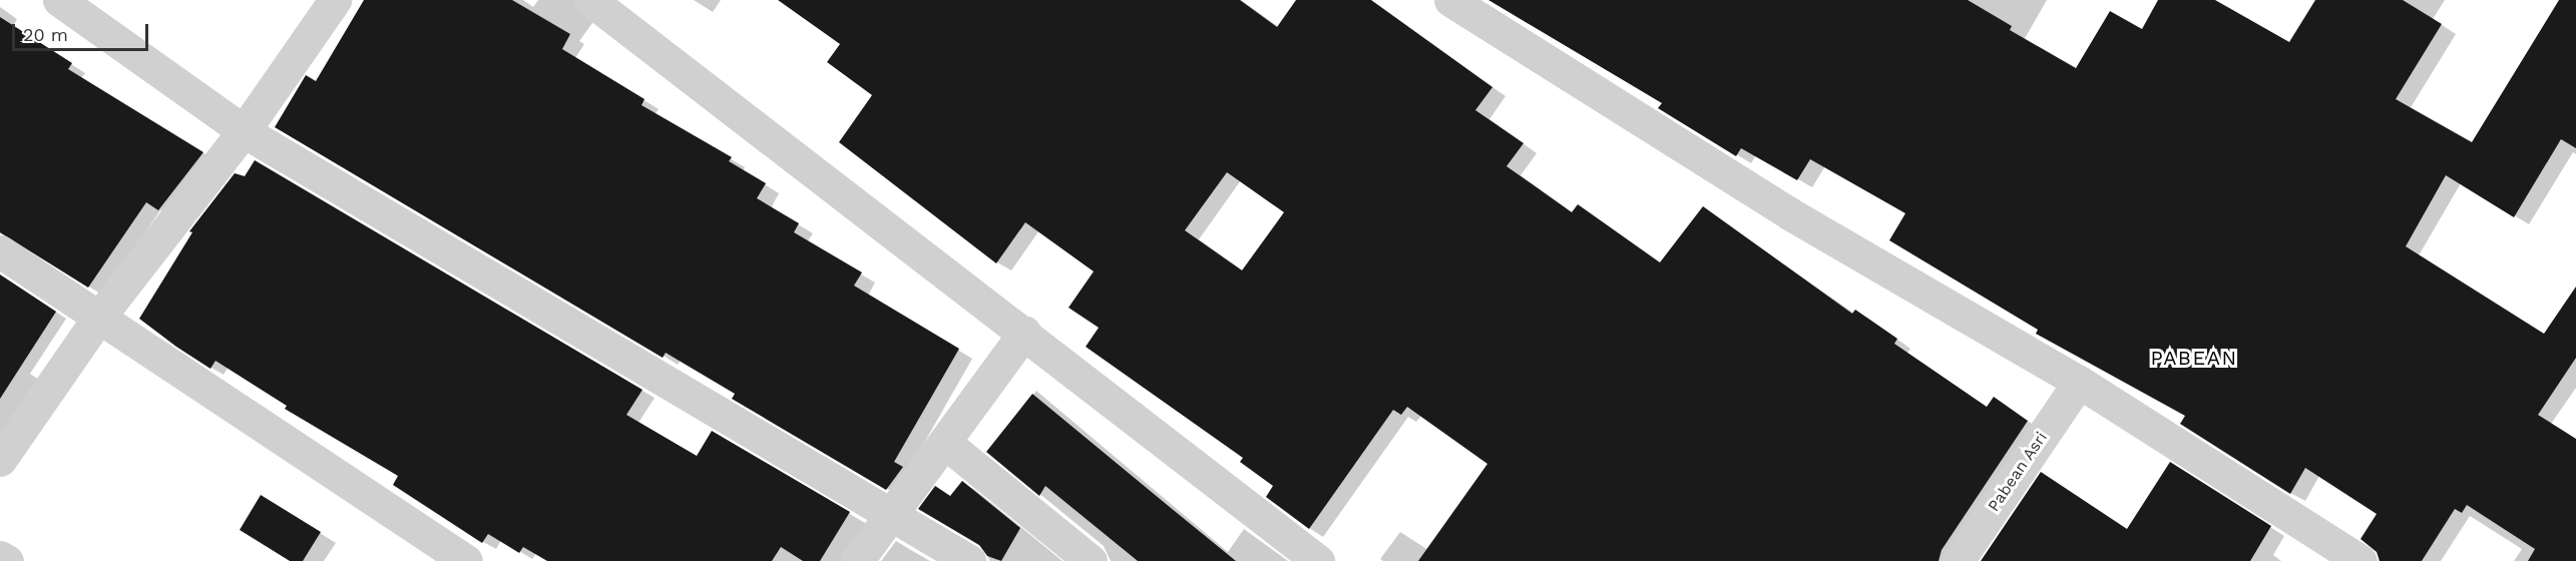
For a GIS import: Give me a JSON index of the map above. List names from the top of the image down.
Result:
{
  "streets": {
    "street": ["Pabean Asri"]
  },
  "districts": ["PABEAN"],
  "scale_bar": "20 m"
}
